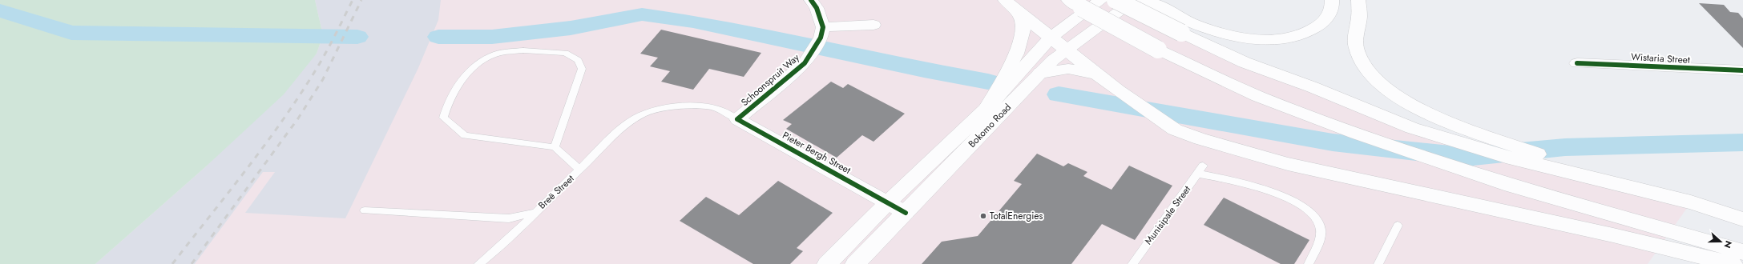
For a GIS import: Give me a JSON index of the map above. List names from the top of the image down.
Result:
{
  "streets": {
    "main road": ["Bokomo Road"],
    "street": ["Wistaria Street", "Schoonspruit Way", "Pieter Bergh Street"],
    "lane": ["Breë Street", "Munisipale Street"]
  },
  "crossings": [
    ["Schoonspruit Way", "Pieter Bergh Street"],
    ["Bokomo Road", "Pieter Bergh Street"],
    ["Pieter Bergh Street", "Breë Street"]
  ],
  "places": ["TotalEnergies"],
  "north": "right"
}
